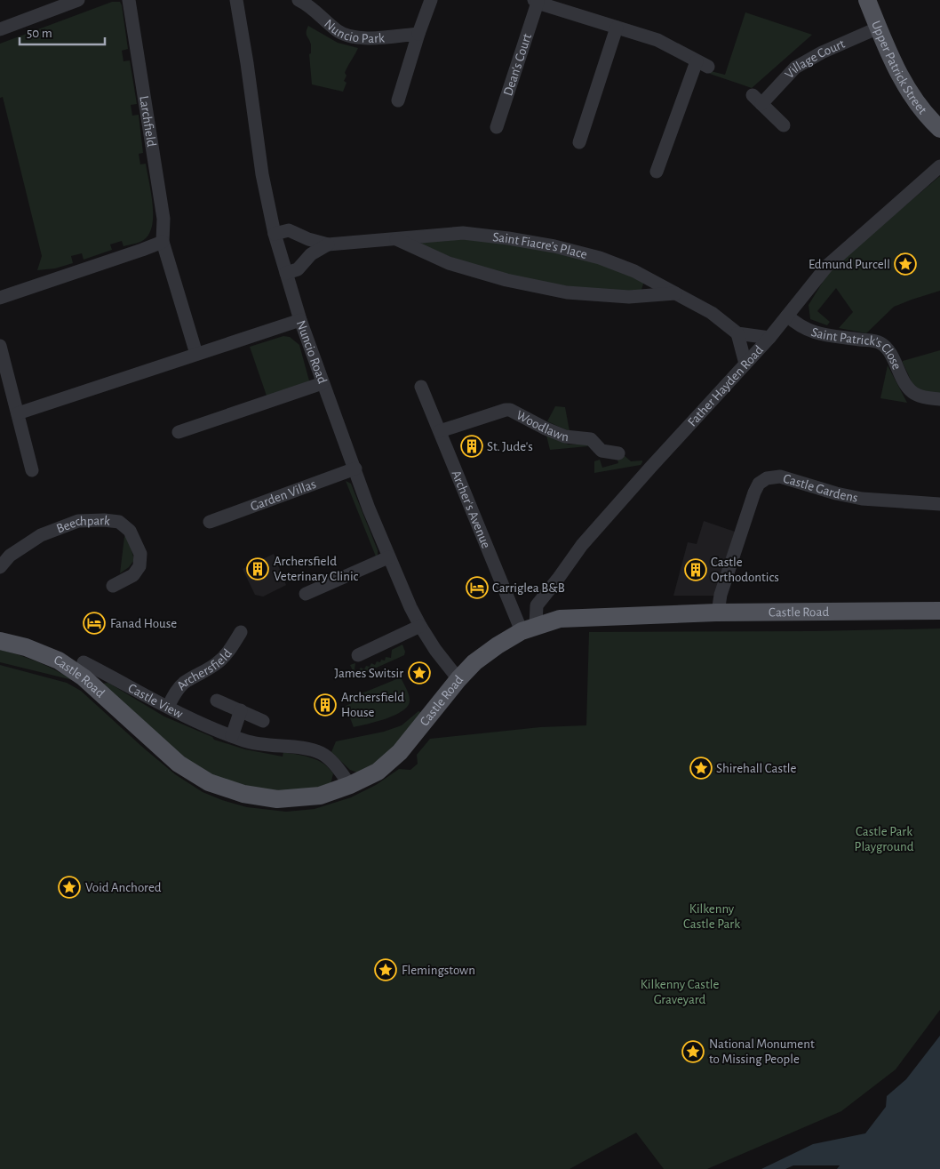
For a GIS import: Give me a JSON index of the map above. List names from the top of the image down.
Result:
{
  "streets": {
    "main road": ["Upper Patrick Street", "Castle Road"],
    "street": [
      "Nuncio Park",
      "Village Court",
      "Dean's Court",
      "Larchfield",
      "Saint Fiacre's Place",
      "Nuncio Road",
      "Saint Patrick's Close",
      "Father Hayden Road",
      "Woodlawn",
      "Castle Gardens",
      "Garden Villas",
      "Archer's Avenue",
      "Beechpark",
      "Archersfield",
      "Castle View"
    ]
  },
  "crossings": [
    ["Village Court", "Upper Patrick Street"],
    ["Saint Fiacre's Place", "Nuncio Road"],
    ["Saint Fiacre's Place", "Father Hayden Road"],
    ["Nuncio Road", "Garden Villas"],
    ["Nuncio Road", "Castle Road"],
    ["Saint Patrick's Close", "Father Hayden Road"],
    ["Father Hayden Road", "Archer's Avenue"],
    ["Father Hayden Road", "Castle Road"],
    ["Woodlawn", "Archer's Avenue"],
    ["Castle Gardens", "Castle Road"],
    ["Archer's Avenue", "Castle Road"],
    ["Castle Road", "Castle View"],
    ["Archersfield", "Castle View"]
  ],
  "parks": ["Castle Park Playground", "Kilkenny Castle Park", "Kilkenny Castle Graveyard"],
  "places": {
    "place": [
      "Edmund Purcell",
      "James Switsir",
      "Shirehall Castle",
      "Void Anchored",
      "Flemingstown",
      "National Monument to Missing People"
    ],
    "building": [
      "St. Jude's",
      "Archersfield Veterinary Clinic",
      "Castle Orthodontics",
      "Archersfield House"
    ],
    "hotel": ["Carriglea B&B", "Fanad House"]
  },
  "scale_bar": "50 m"
}
